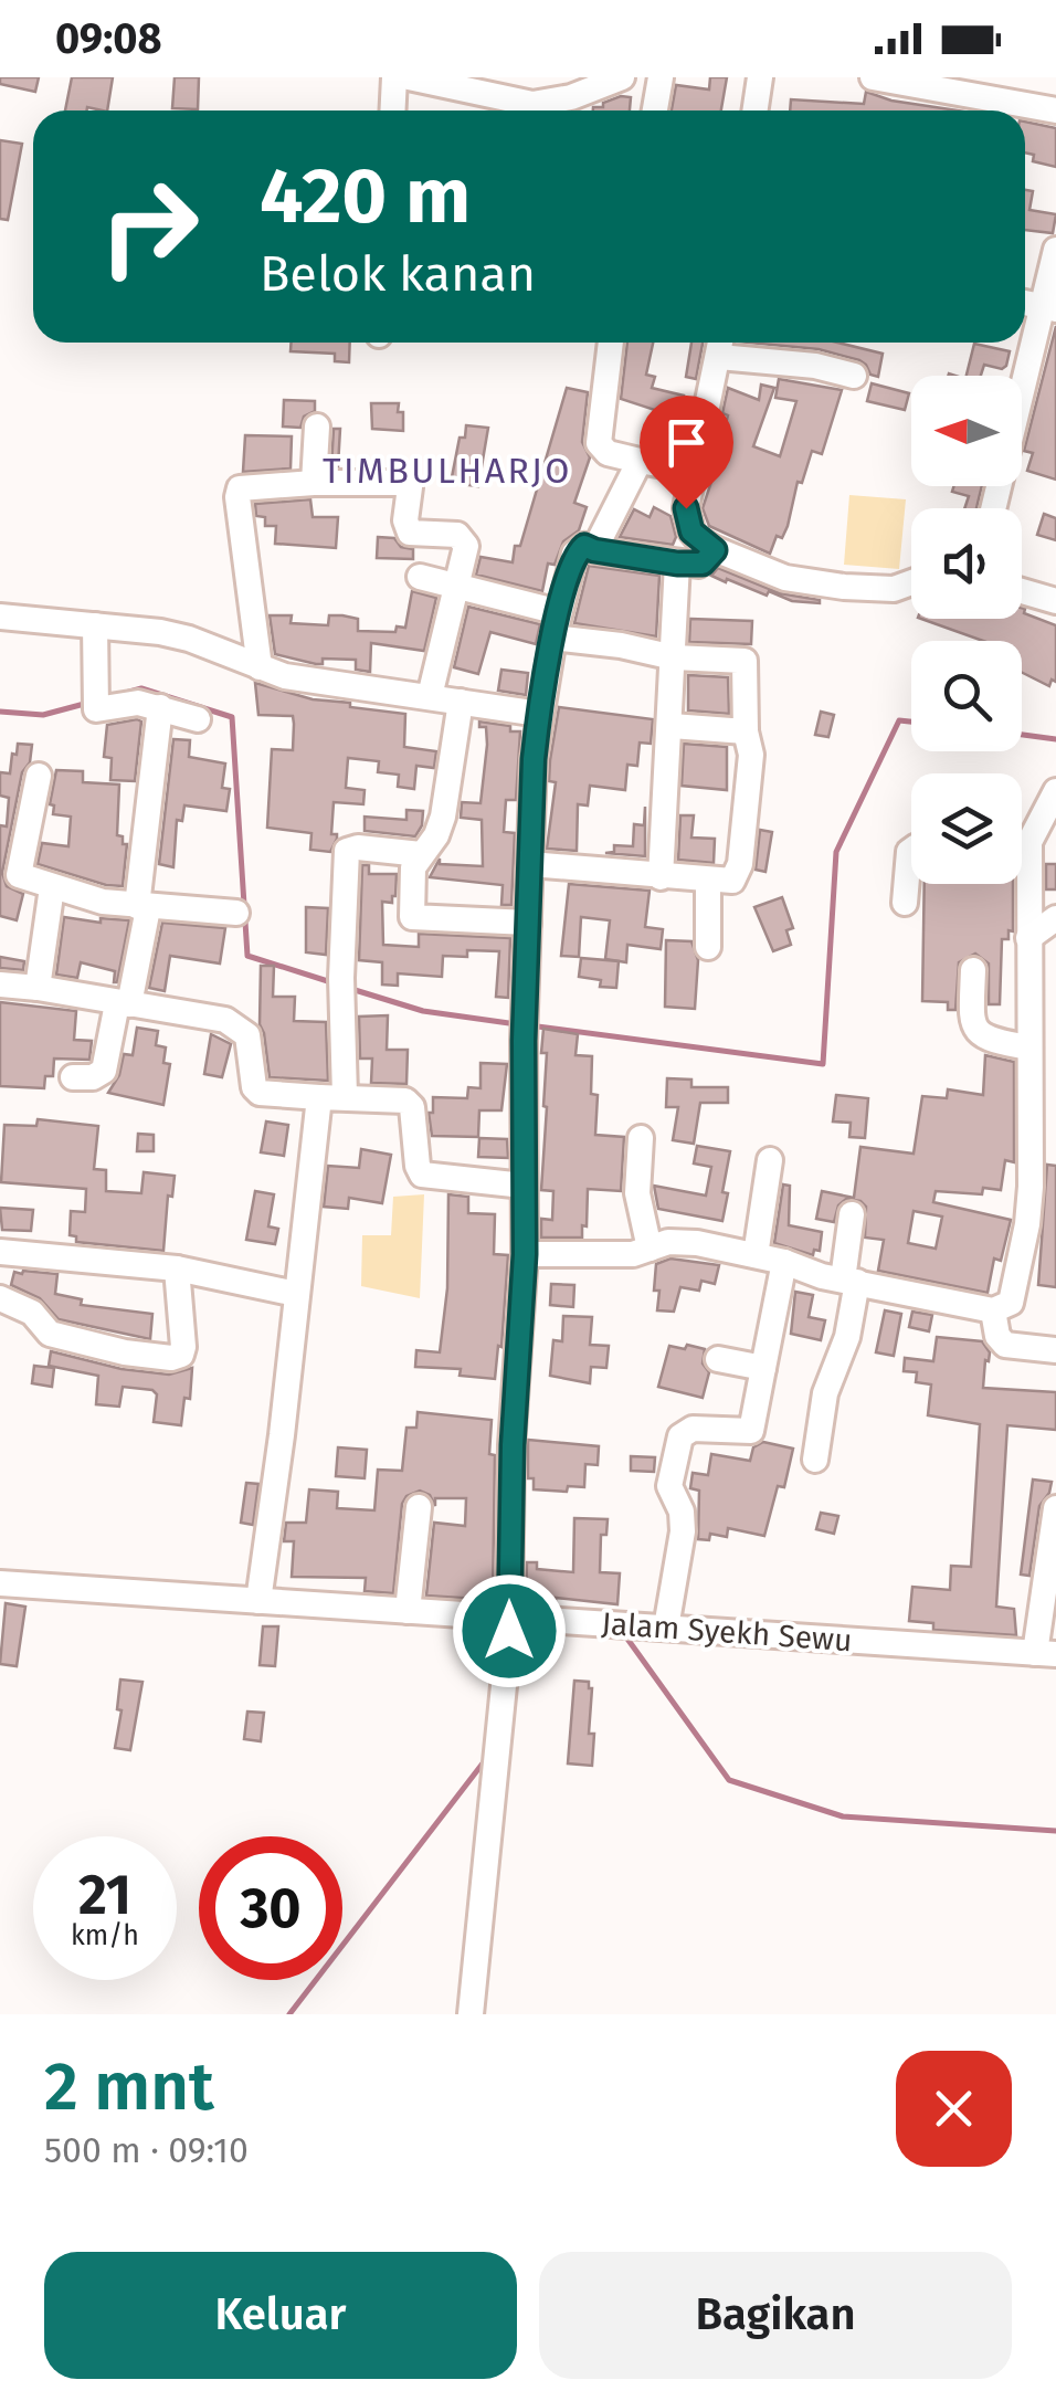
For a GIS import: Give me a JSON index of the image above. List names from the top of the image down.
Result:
{
  "streets": {
    "street": ["Jalam Syekh Sewu"]
  },
  "districts": ["TIMBULHARJO"],
  "north": "left",
  "page": {
    "status": "09:08",
    "turn": ["420 m", "Belok kanan"],
    "speed": "21 km/h",
    "limit": "30",
    "heading": ["2 mnt", "500 m · 09:10"],
    "buttons": ["Keluar", "Bagikan"]
  }
}
